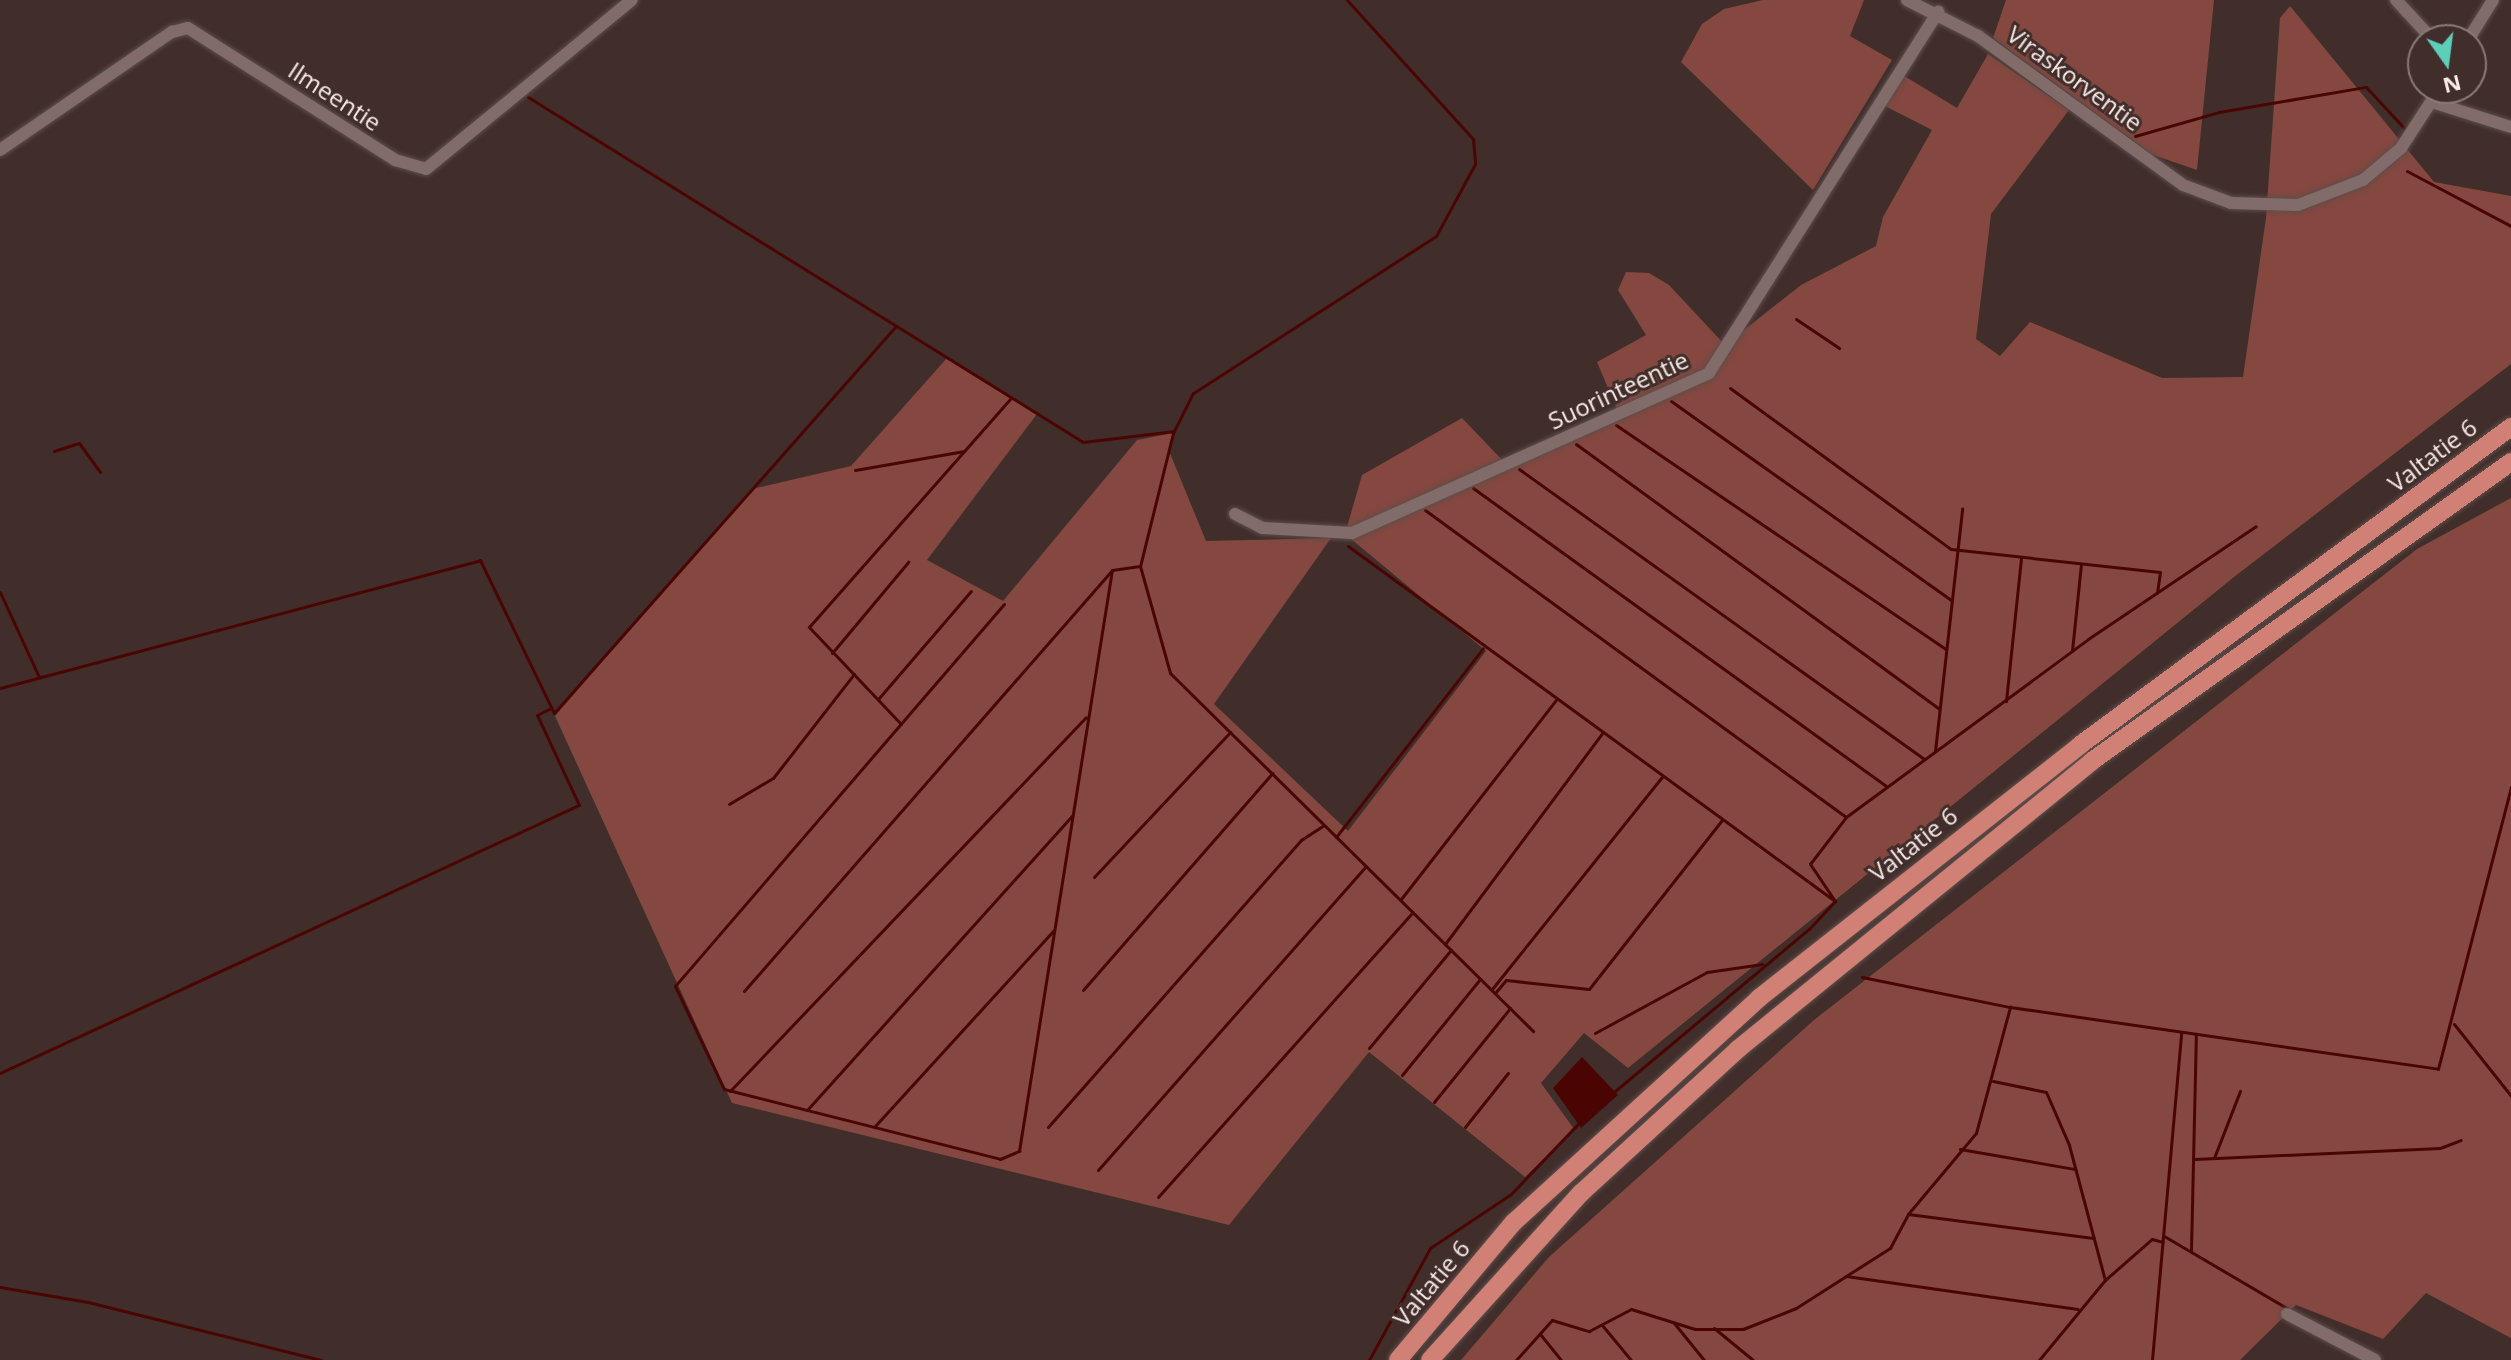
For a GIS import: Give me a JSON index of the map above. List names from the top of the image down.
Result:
{
  "streets": {
    "highway": ["Valtatie 6"],
    "street": ["Viraskorventie", "Ilmeentie", "Suorinteentie"]
  },
  "crossings": [
    ["Viraskorventie", "Suorinteentie"]
  ],
  "north": "bottom"
}
